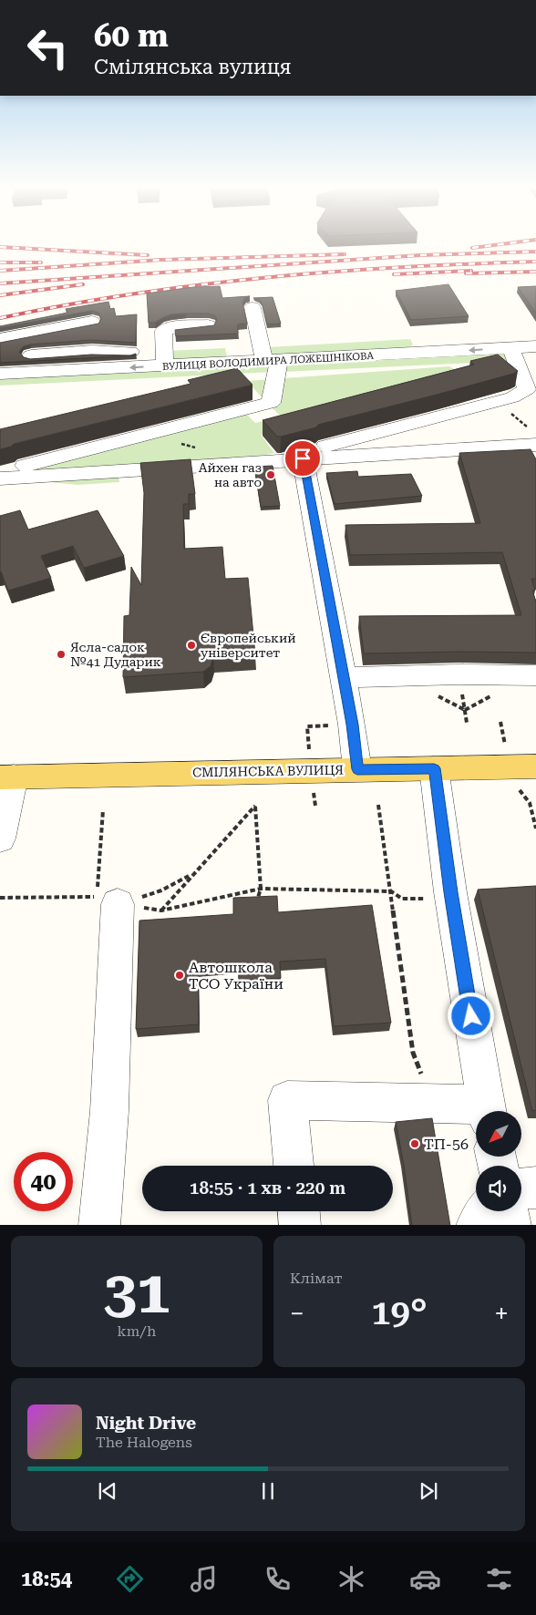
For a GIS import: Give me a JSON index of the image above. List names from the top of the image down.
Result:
{
  "streets": {
    "main road": ["СМІЛЯНСЬКА ВУЛИЦЯ"],
    "street": ["ВУЛИЦЯ ВОЛОДИМИРА ЛОЖЕШНІКОВА"]
  },
  "places": [
    "Айхен газ на авто",
    "Європейський університет",
    "Ясла-садок №41 Дударик",
    "Автошкола ТСО України",
    "ТП-56"
  ],
  "north": "bottom left",
  "page": {
    "turn": ["60 m", "Смілянська вулиця"],
    "limit": "40",
    "trip": "18:55 · 1 хв · 220 m",
    "tile": [
      ["31", "km/h"],
      "Клімат"
    ],
    "heat": ["−", "19°", "+"],
    "song": ["Night Drive", "The Halogens"],
    "tabs": "18:54"
  }
}
